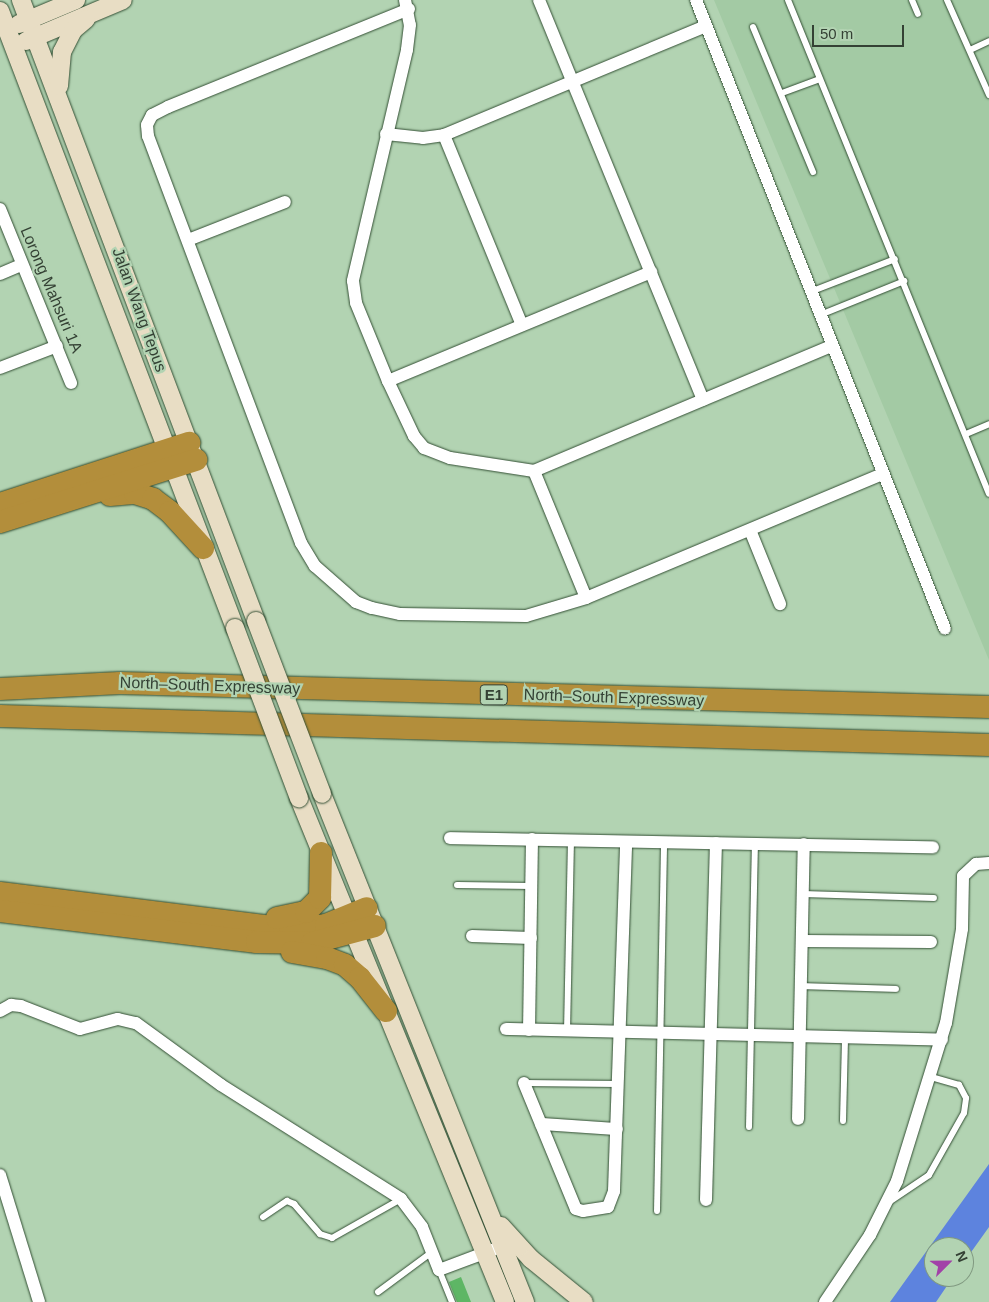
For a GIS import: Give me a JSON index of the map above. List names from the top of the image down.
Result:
{
  "streets": {
    "highway": ["North–South Expressway", "E1"],
    "main road": ["Jalan Wang Tepus"],
    "street": ["Lorong Mahsuri 1A"]
  },
  "scale_bar": "50 m",
  "north": "top right"
}
